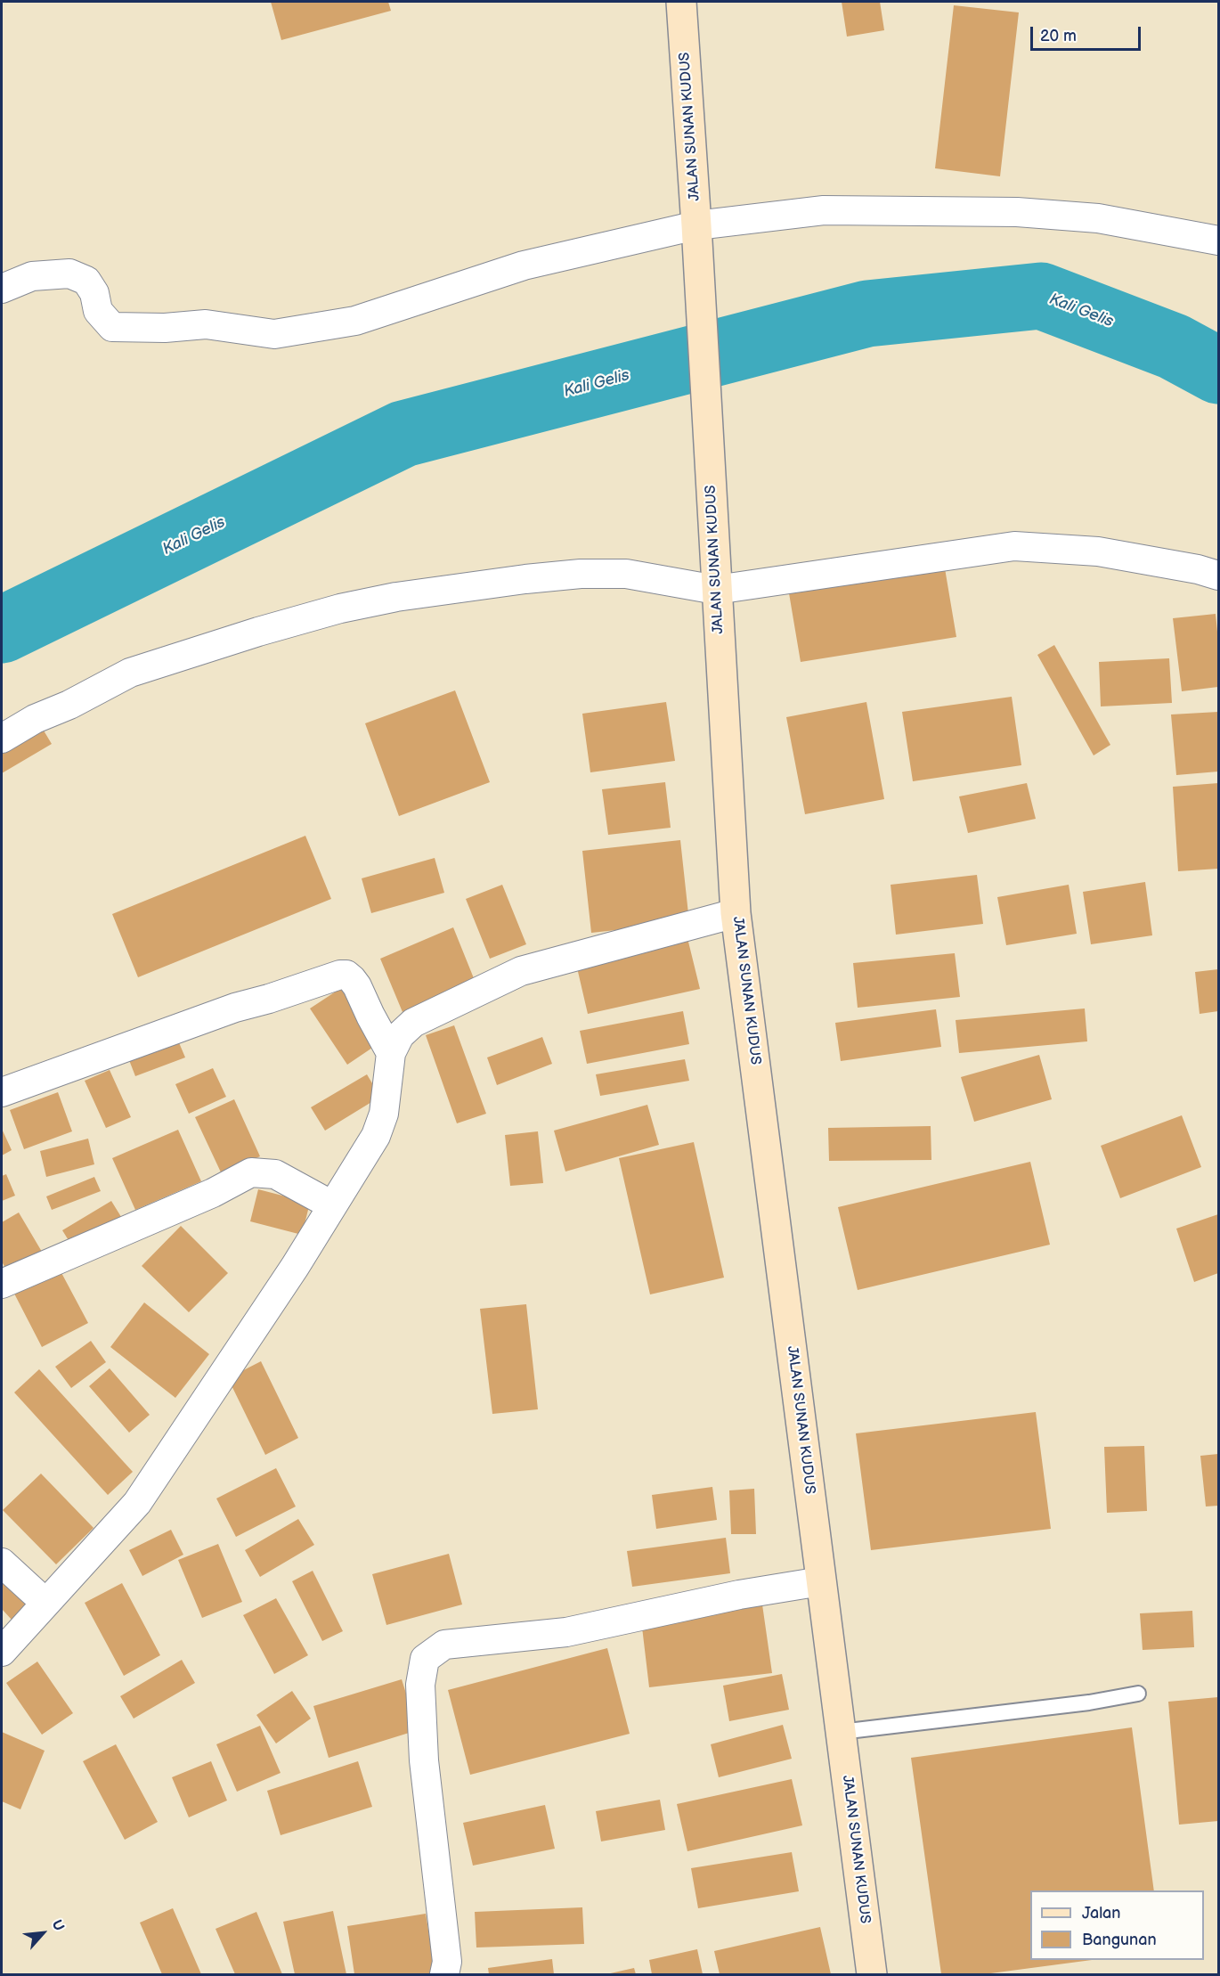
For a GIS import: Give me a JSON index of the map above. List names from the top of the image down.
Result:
{
  "streets": {
    "main road": ["JALAN SUNAN KUDUS"]
  },
  "water": ["Kali Gelis"],
  "legend": ["Jalan", "Bangunan"],
  "scale_bar": "20 m",
  "north": "top right"
}
